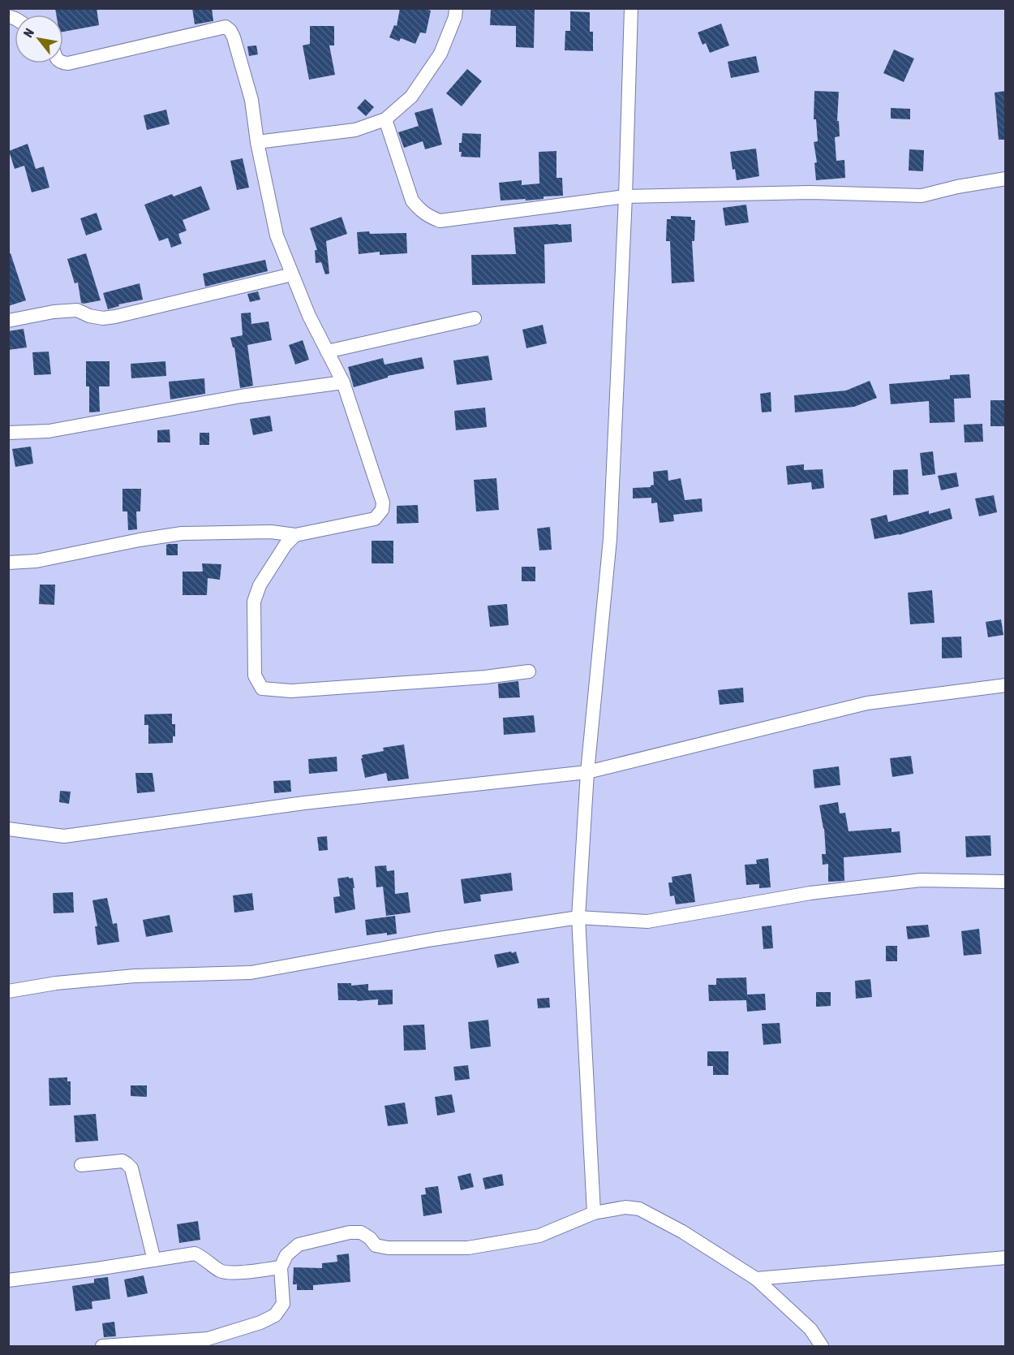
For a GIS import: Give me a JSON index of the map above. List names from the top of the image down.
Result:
{
  "north": "top left"
}
